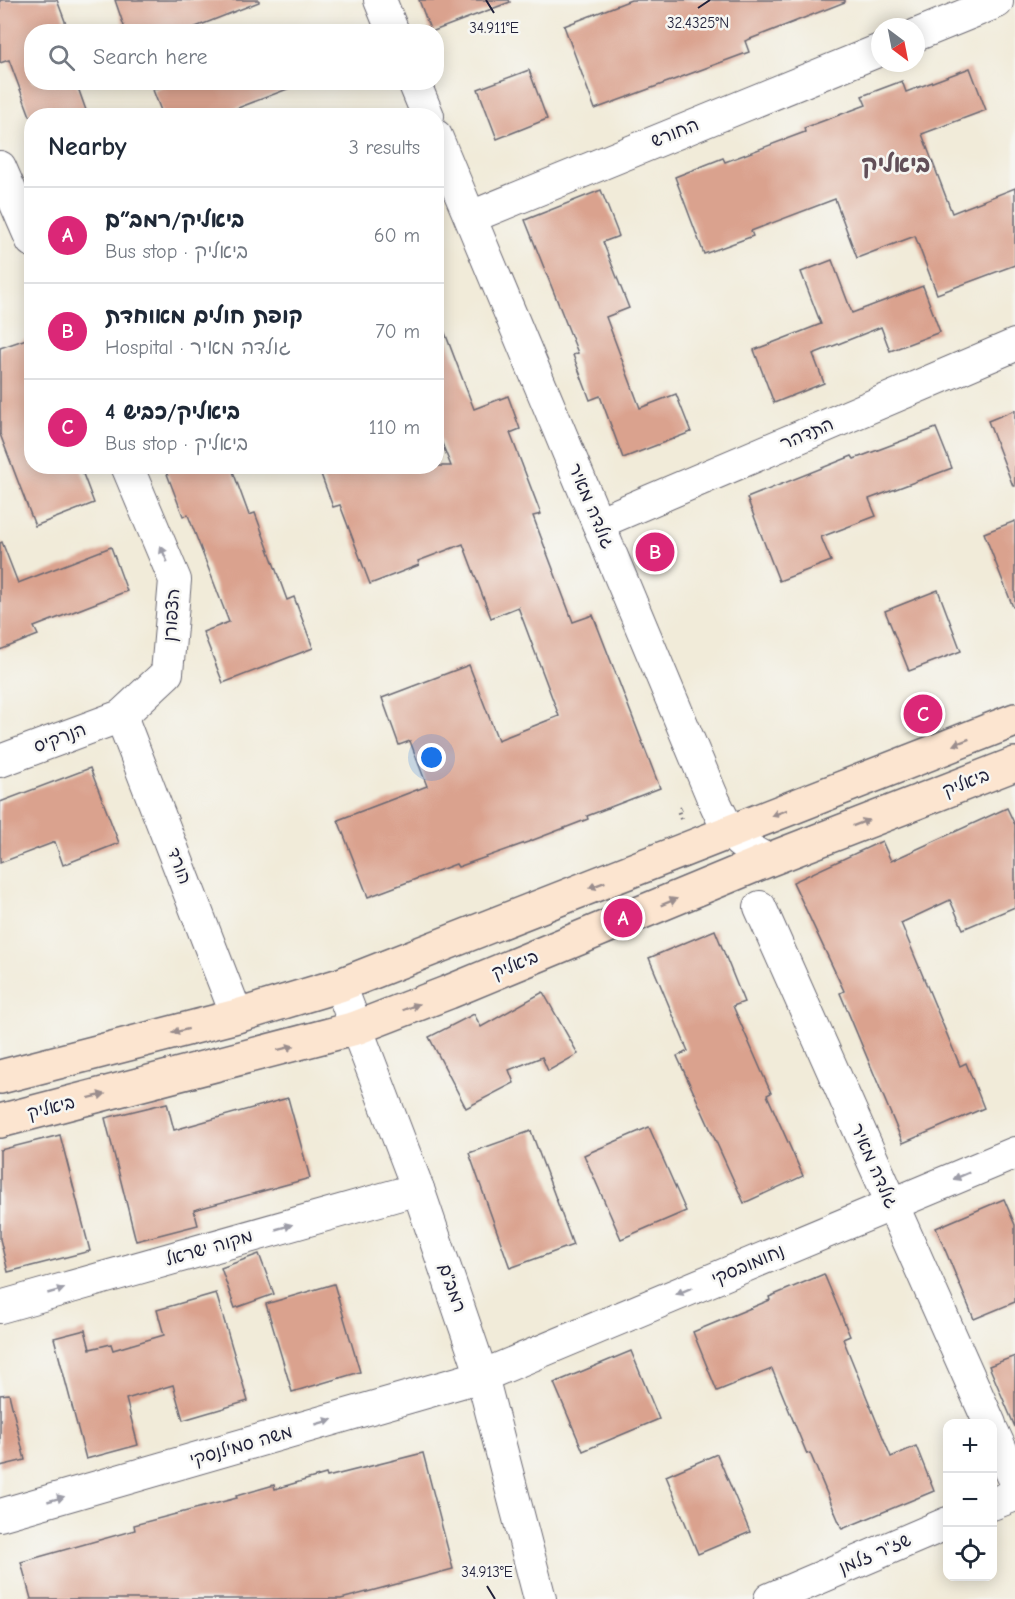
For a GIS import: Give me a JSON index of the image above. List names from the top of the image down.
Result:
{
  "streets": {
    "main road": ["ביאליק"],
    "street": [
      "החורש",
      "התדהר",
      "גולדה מאיר",
      "הצפורן",
      "הנרקיס",
      "הורד",
      "מקוה ישראל",
      "נחומובסקי",
      "רמב\"ם",
      "משה סמילנסקי",
      "שז\"ר זלמן"
    ]
  },
  "crossings": [
    ["החורש", "גולדה מאיר"],
    ["התדהר", "גולדה מאיר"],
    ["גולדה מאיר", "ביאליק"],
    ["גולדה מאיר", "נחומובסקי"],
    ["הצפורן", "הנרקיס"],
    ["הצפורן", "הורד"],
    ["הנרקיס", "הורד"],
    ["ביאליק", "רמב\"ם"],
    ["מקוה ישראל", "רמב\"ם"],
    ["נחומובסקי", "רמב\"ם"],
    ["נחומובסקי", "משה סמילנסקי"],
    ["רמב\"ם", "משה סמילנסקי"]
  ],
  "one_way": [
    "הצפורן",
    "מקוה ישראל",
    "נחומובסקי",
    "משה סמילנסקי"
  ],
  "districts": ["ביאליק"],
  "north": "bottom right",
  "page": {
    "search": "Search here",
    "heading": ["Nearby", "3 results"],
    "list": [
      {
        "mark": "A",
        "name": "ביאליק/רמב״ם",
        "note": "Bus stop · ביאליק",
        "value": "60 m"
      },
      {
        "mark": "B",
        "name": "קופת חולים מאוחדת",
        "note": "Hospital · גולדה מאיר",
        "value": "70 m"
      },
      {
        "mark": "C",
        "name": "ביאליק/כביש 4",
        "note": "Bus stop · ביאליק",
        "value": "110 m"
      }
    ],
    "pins": ["B", "C", "A"],
    "map_buttons": ["+", "−"]
  },
  "coordinates": ["32.4325°N", "34.911°E", "34.913°E"]
}
